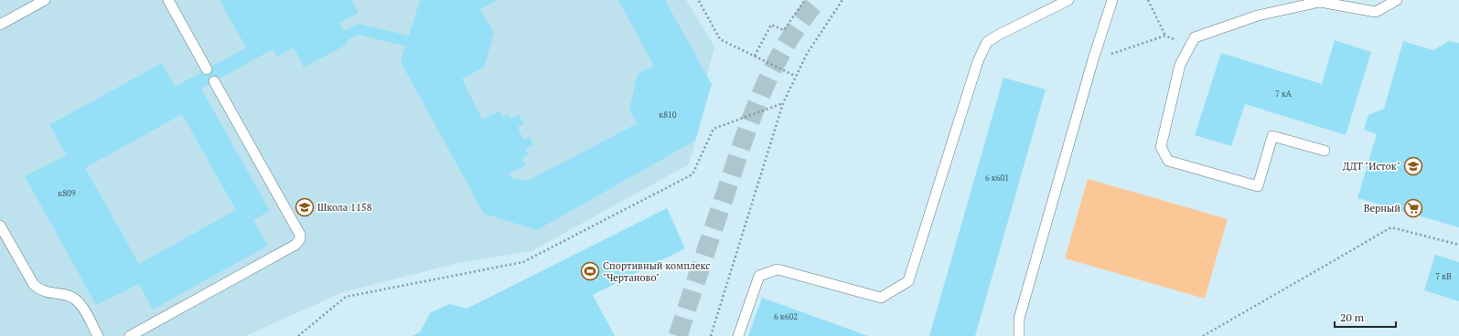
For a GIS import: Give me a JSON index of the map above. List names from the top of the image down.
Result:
{
  "places": {
    "school or university": ["ДДТ \"Исток\"", "Школа 1158"],
    "supermarket": ["Верный"],
    "sports": ["Спортивный комплекс \"Чертаново\""]
  },
  "house_numbers": [
    "7 кА",
    "к810",
    "6 к601",
    "к809",
    "7 кВ",
    "6 к602"
  ],
  "scale_bar": "20 m"
}
